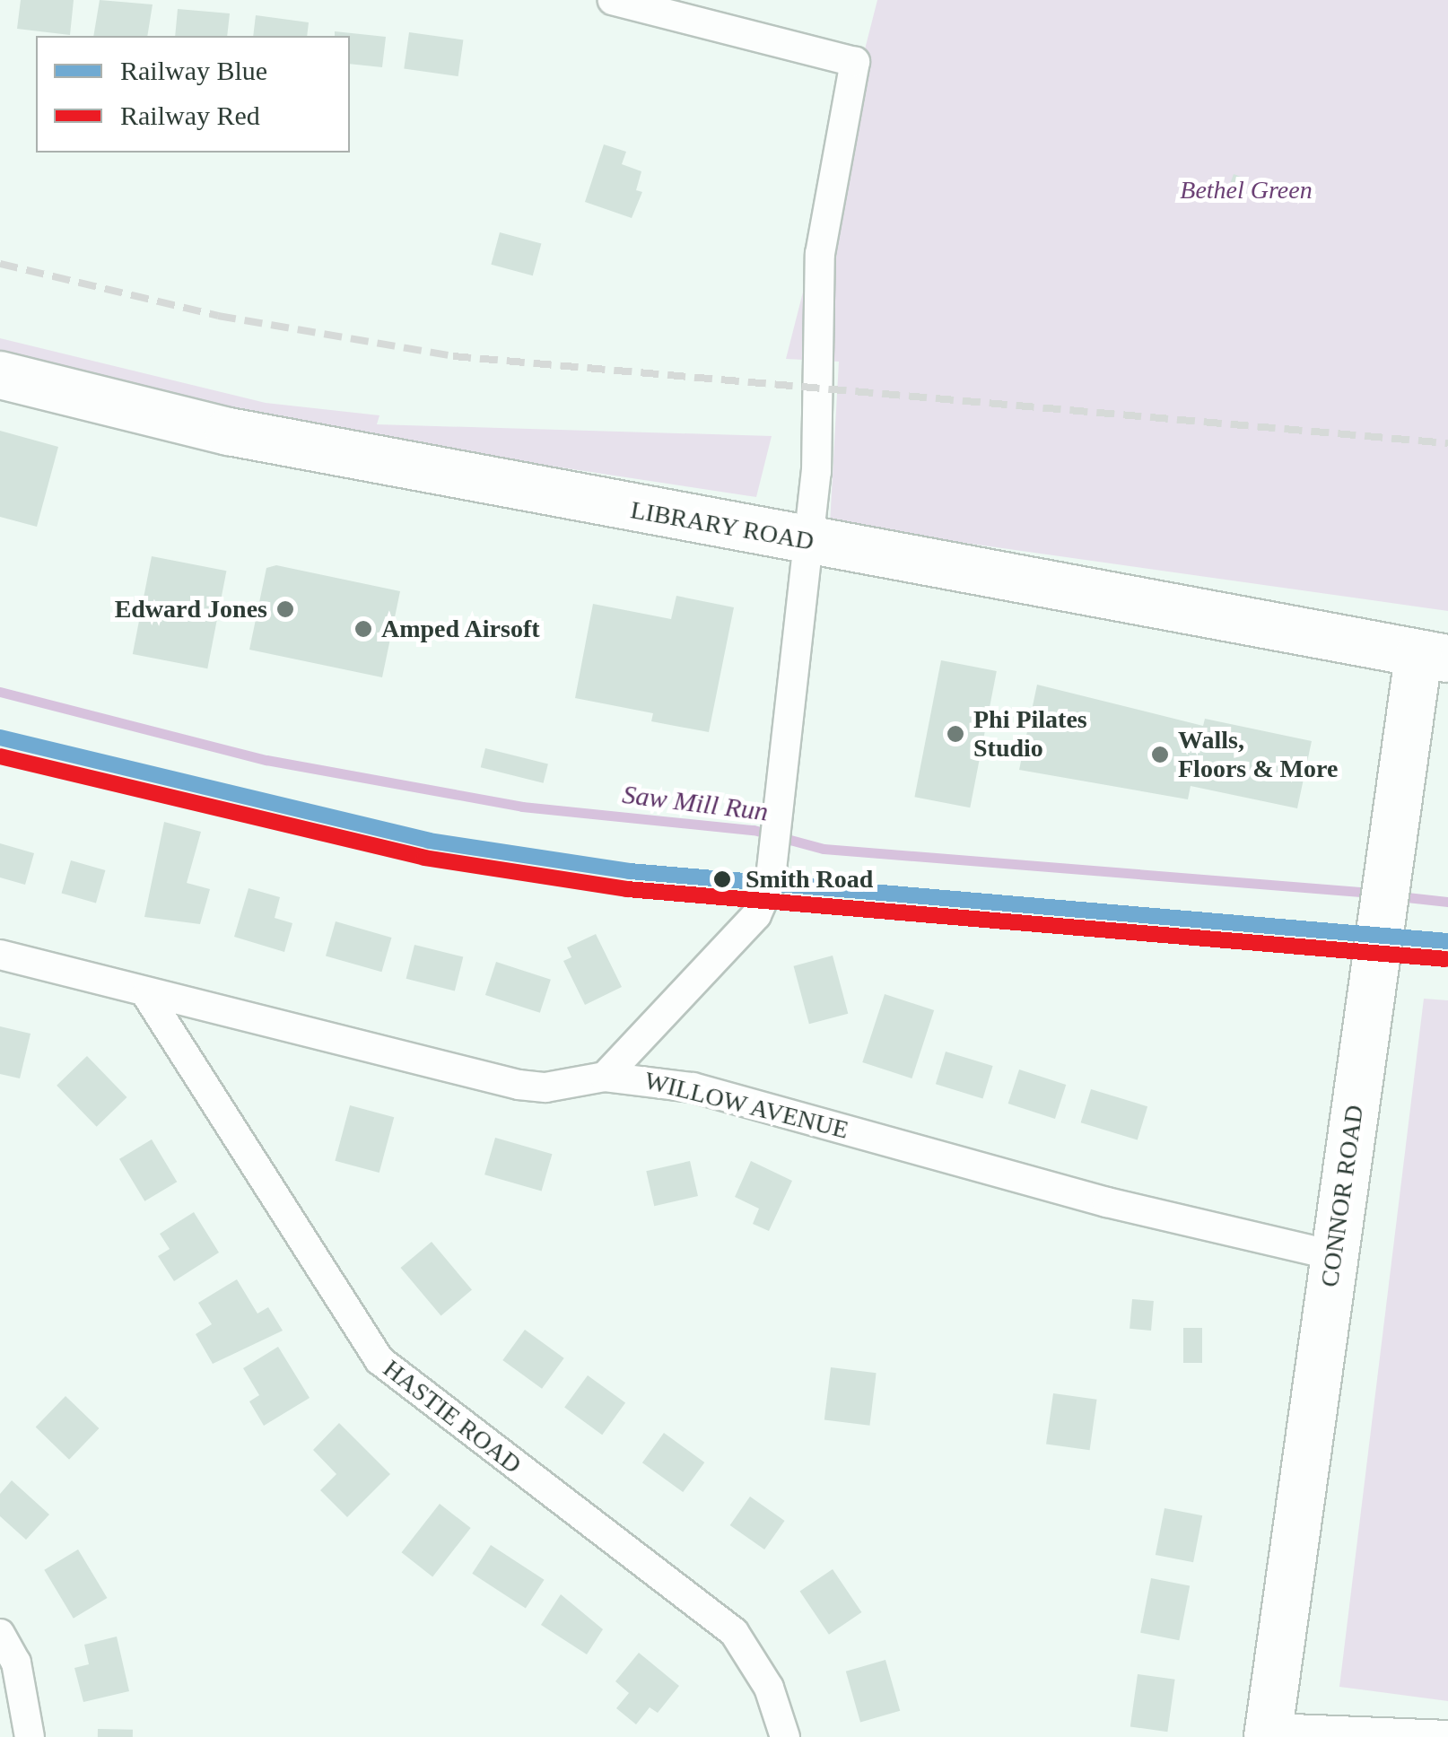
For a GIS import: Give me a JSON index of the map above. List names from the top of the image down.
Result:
{
  "streets": {
    "main road": ["LIBRARY ROAD", "CONNOR ROAD"],
    "street": ["WILLOW AVENUE", "HASTIE ROAD"]
  },
  "crossings": [
    ["LIBRARY ROAD", "CONNOR ROAD"],
    ["WILLOW AVENUE", "CONNOR ROAD"],
    ["WILLOW AVENUE", "HASTIE ROAD"]
  ],
  "water": ["Saw Mill Run"],
  "parks": ["Bethel Green"],
  "places": [
    "Edward Jones",
    "Amped Airsoft",
    "Phi Pilates Studio",
    "Walls, Floors & More",
    "Smith Road"
  ],
  "lines": ["rail line Blue", "rail line Red"],
  "legend": ["Railway Blue", "Railway Red"]
}
